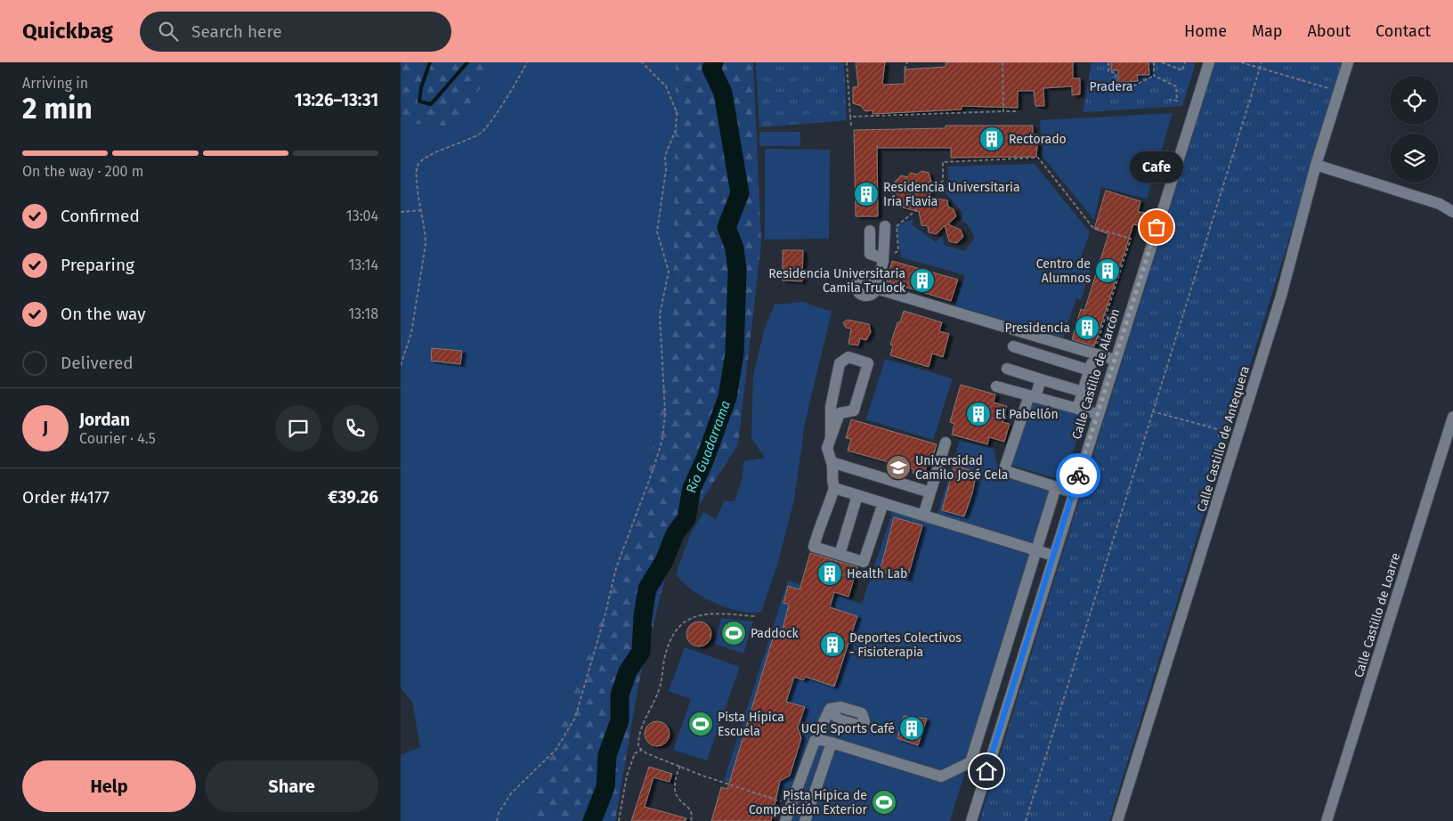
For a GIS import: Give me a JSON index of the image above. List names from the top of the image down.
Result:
{
  "streets": {
    "street": ["Calle Castillo de Alarcón", "Calle Castillo de Antequera", "Calle Castillo de Loarre"]
  },
  "water": ["Río Guadarrama"],
  "parks": ["Pradera"],
  "places": {
    "building": [
      "Rectorado",
      "Residencia Universitaria Iría Flavia",
      "Centro de Alumnos",
      "Residencia Universitaria Camila Trulock",
      "Presidencia",
      "El Pabellón",
      "Health Lab",
      "Deportes Colectivos - Fisioterapia",
      "UCJC Sports Café"
    ],
    "other": ["Cafe"],
    "school or university": ["Universidad Camilo José Cela"],
    "sports": ["Paddock", "Pista Hípica Escuela", "Pista Hípica de Competición Exterior"]
  },
  "page": {
    "header": "Quickbag",
    "search": "Search here",
    "nav": [
      "Home",
      "Map",
      "About",
      "Contact"
    ],
    "heading": ["2 min", "Arriving in", "13:26–13:31"],
    "panel": [
      "Jordan",
      "Courier · 4.5",
      "Order #4177",
      "€39.26"
    ],
    "bar": "On the way · 200 m",
    "bubble": "Cafe",
    "list": [
      ["Confirmed", "13:04"],
      ["Preparing", "13:14"],
      ["On the way", "13:18"],
      "Delivered"
    ],
    "round": "J",
    "buttons": ["Help", "Share"]
  }
}
